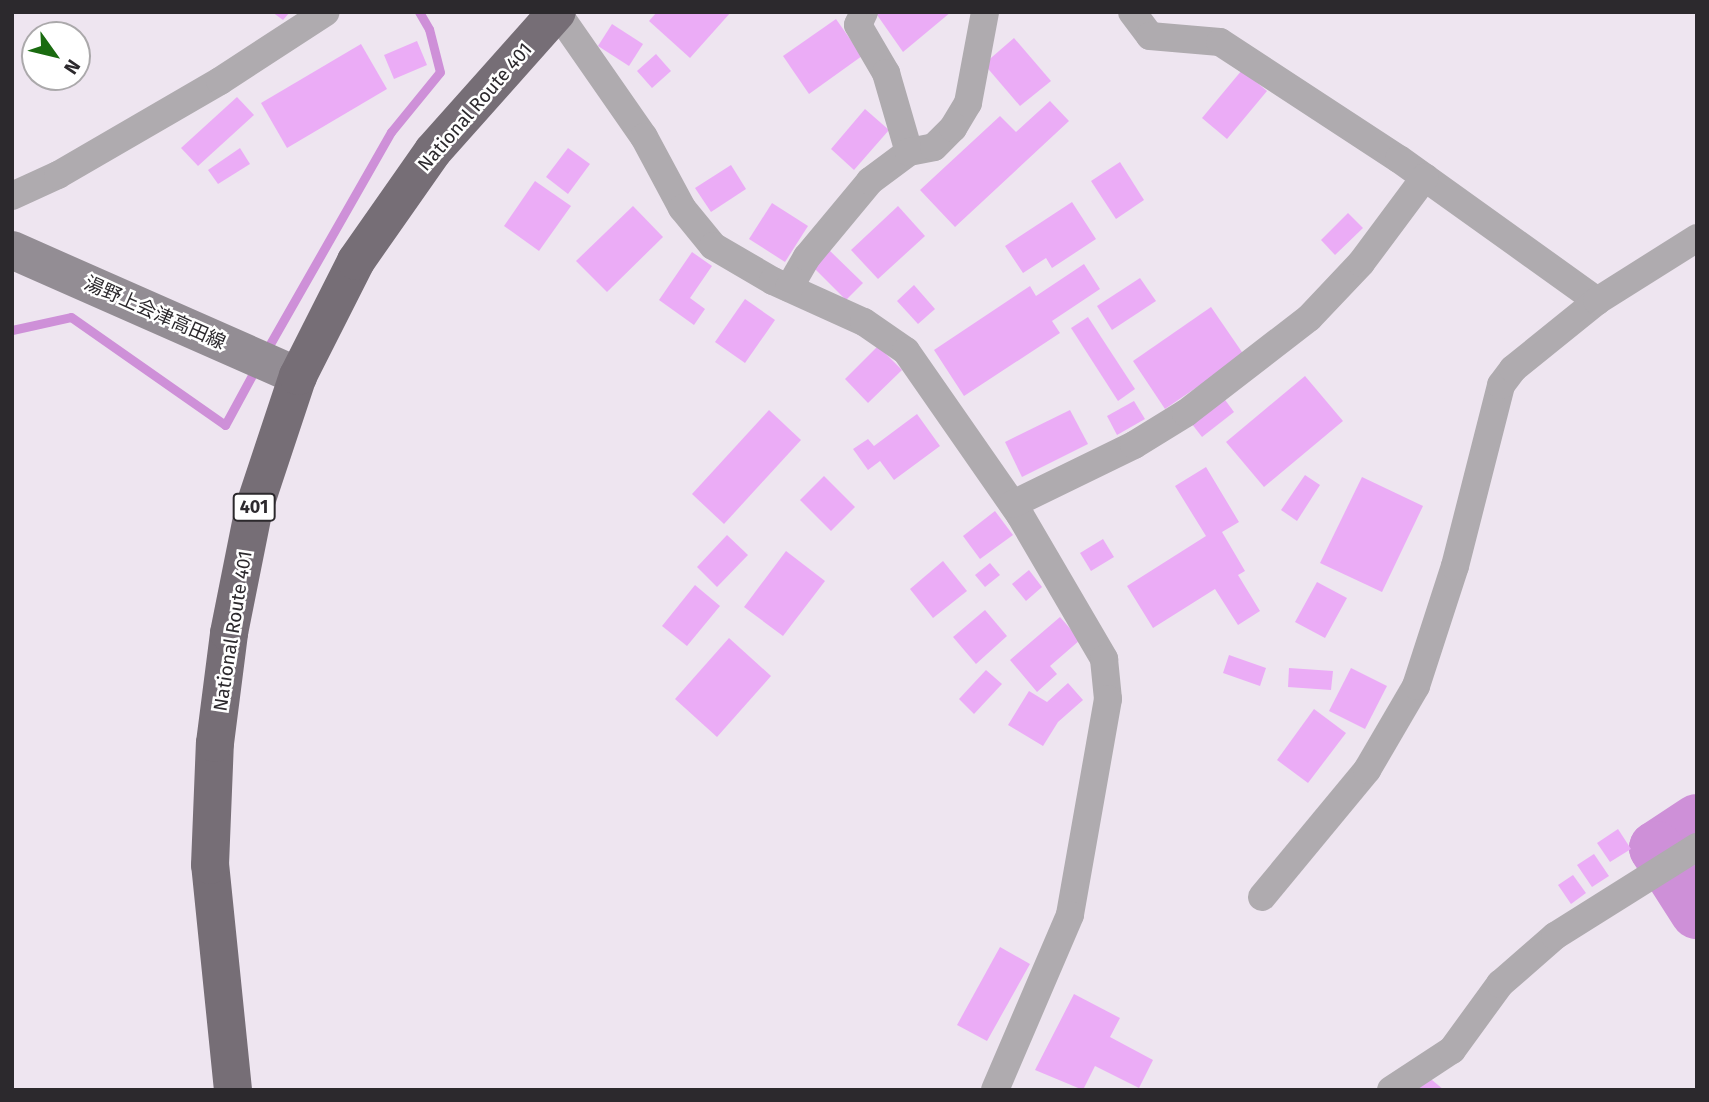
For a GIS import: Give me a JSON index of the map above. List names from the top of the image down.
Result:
{
  "streets": {
    "highway": ["National Route 401", "401"],
    "main road": ["湯野上会津高田線"]
  },
  "crossings": [
    ["National Route 401", "湯野上会津高田線"]
  ],
  "north": "bottom right"
}
